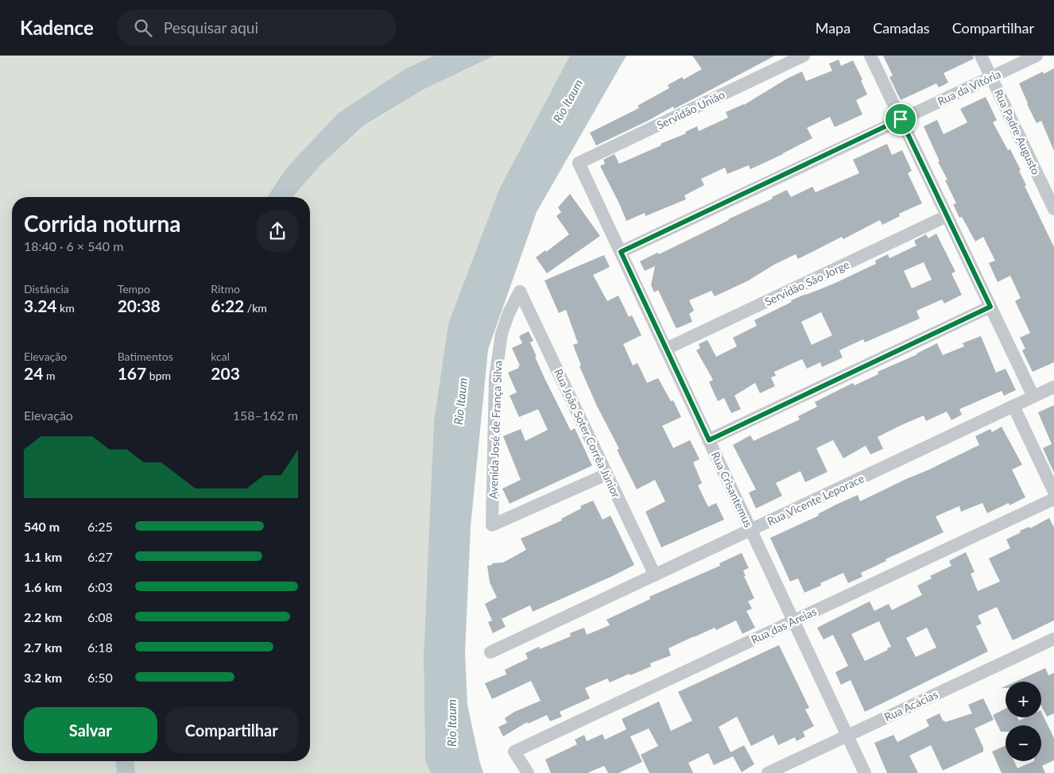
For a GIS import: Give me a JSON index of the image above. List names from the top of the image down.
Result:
{
  "streets": {
    "street": [
      "Rua da Vitória",
      "Servidão União",
      "Rua Padre Augusto",
      "Servidão São Jorge",
      "Avenida José de França Silva",
      "Rua João Soter Corrêa Júnior",
      "Rua Crisantemus",
      "Rua Vicente Leporace",
      "Rua das Areias",
      "Rua Acácias"
    ]
  },
  "crossings": [
    ["Rua da Vitória", "Rua Padre Augusto"],
    ["Rua da Vitória", "Rua Crisantemus"],
    ["Servidão União", "Rua Crisantemus"],
    ["Servidão São Jorge", "Rua Crisantemus"],
    ["Avenida José de França Silva", "Rua João Soter Corrêa Júnior"],
    ["Rua João Soter Corrêa Júnior", "Rua Vicente Leporace"],
    ["Rua Crisantemus", "Rua Vicente Leporace"],
    ["Rua Crisantemus", "Rua das Areias"],
    ["Rua Crisantemus", "Rua Acácias"]
  ],
  "water": ["Rio Itaum"],
  "page": {
    "header": "Kadence",
    "search": "Pesquisar aqui",
    "nav": ["Mapa", "Camadas", "Compartilhar"],
    "heading": ["Corrida noturna", "18:40 · 6 × 540 m"],
    "stats": [
      ["Distância", "3.24 km"],
      ["Tempo", "20:38"],
      ["Ritmo", "6:22 /km"],
      ["Elevação", "24 m"],
      ["Batimentos", "167 bpm"],
      ["kcal", "203"]
    ],
    "chart": ["Elevação", "158–162 m"],
    "list": [
      {
        "name": "540 m",
        "note": "6:25"
      },
      {
        "name": "1.1 km",
        "note": "6:27"
      },
      {
        "name": "1.6 km",
        "note": "6:03"
      },
      {
        "name": "2.2 km",
        "note": "6:08"
      },
      {
        "name": "2.7 km",
        "note": "6:18"
      },
      {
        "name": "3.2 km",
        "note": "6:50"
      }
    ],
    "map_buttons": ["+", "−"],
    "buttons": ["Salvar", "Compartilhar"]
  }
}
